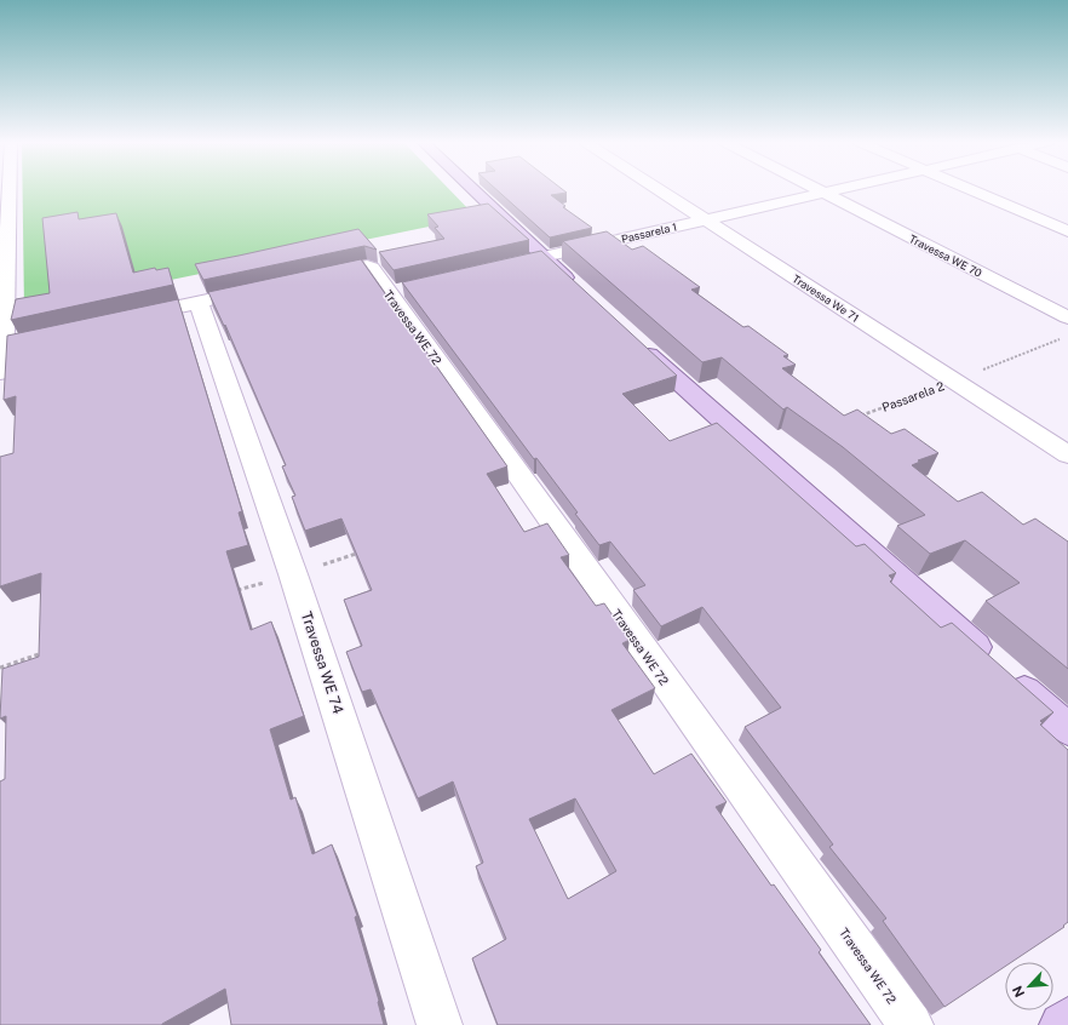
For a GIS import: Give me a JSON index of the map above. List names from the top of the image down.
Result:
{
  "streets": {
    "street": [
      "Passarela 1",
      "Travessa WE 70",
      "Travessa We 71",
      "Travessa WE 72",
      "Travessa WE 74"
    ],
    "path": ["Passarela 2"]
  },
  "crossings": [
    ["Passarela 1", "Travessa WE 70"],
    ["Passarela 1", "Travessa We 71"],
    ["Travessa We 71", "Passarela 2"]
  ],
  "north": "bottom left"
}
